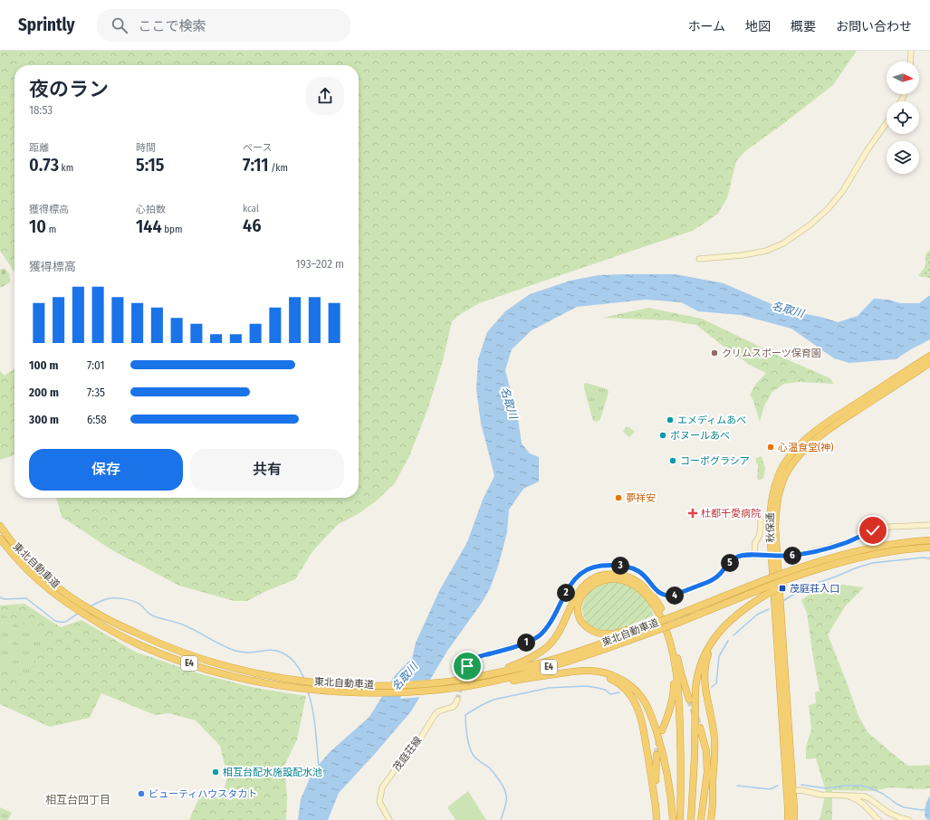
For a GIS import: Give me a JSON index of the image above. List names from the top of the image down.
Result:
{
  "streets": {
    "highway": ["秋保通", "東北自動車道", "E4"],
    "street": ["茂庭荘線"]
  },
  "districts": ["相互台四丁目"],
  "water": ["名取川"],
  "places": {
    "other": [
      "クリムスポーツ保育園",
      "エメディムあべ",
      "ボヌールあべ",
      "心温食堂(神)",
      "コーポグラシア",
      "夢祥安",
      "相互台配水施設配水池",
      "ビューティハウスタカト"
    ],
    "health": ["杜都千愛病院"],
    "transit": ["茂庭荘入口"]
  },
  "north": "right",
  "page": {
    "header": "Sprintly",
    "search": "ここで検索",
    "nav": [
      "ホーム",
      "地図",
      "概要",
      "お問い合わせ"
    ],
    "heading": ["夜のラン", "18:53"],
    "stats": [
      ["距離", "0.73 km"],
      ["時間", "5:15"],
      ["ペース", "7:11 /km"],
      ["獲得標高", "10 m"],
      ["心拍数", "144 bpm"],
      ["kcal", "46"]
    ],
    "chart": ["獲得標高", "193–202 m"],
    "list": [
      {
        "name": "100 m",
        "note": "7:01"
      },
      {
        "name": "200 m",
        "note": "7:35"
      },
      {
        "name": "300 m",
        "note": "6:58"
      }
    ],
    "buttons": ["保存", "共有"],
    "pins": [
      "6",
      "5",
      "3",
      "2",
      "4",
      "1"
    ]
  }
}
